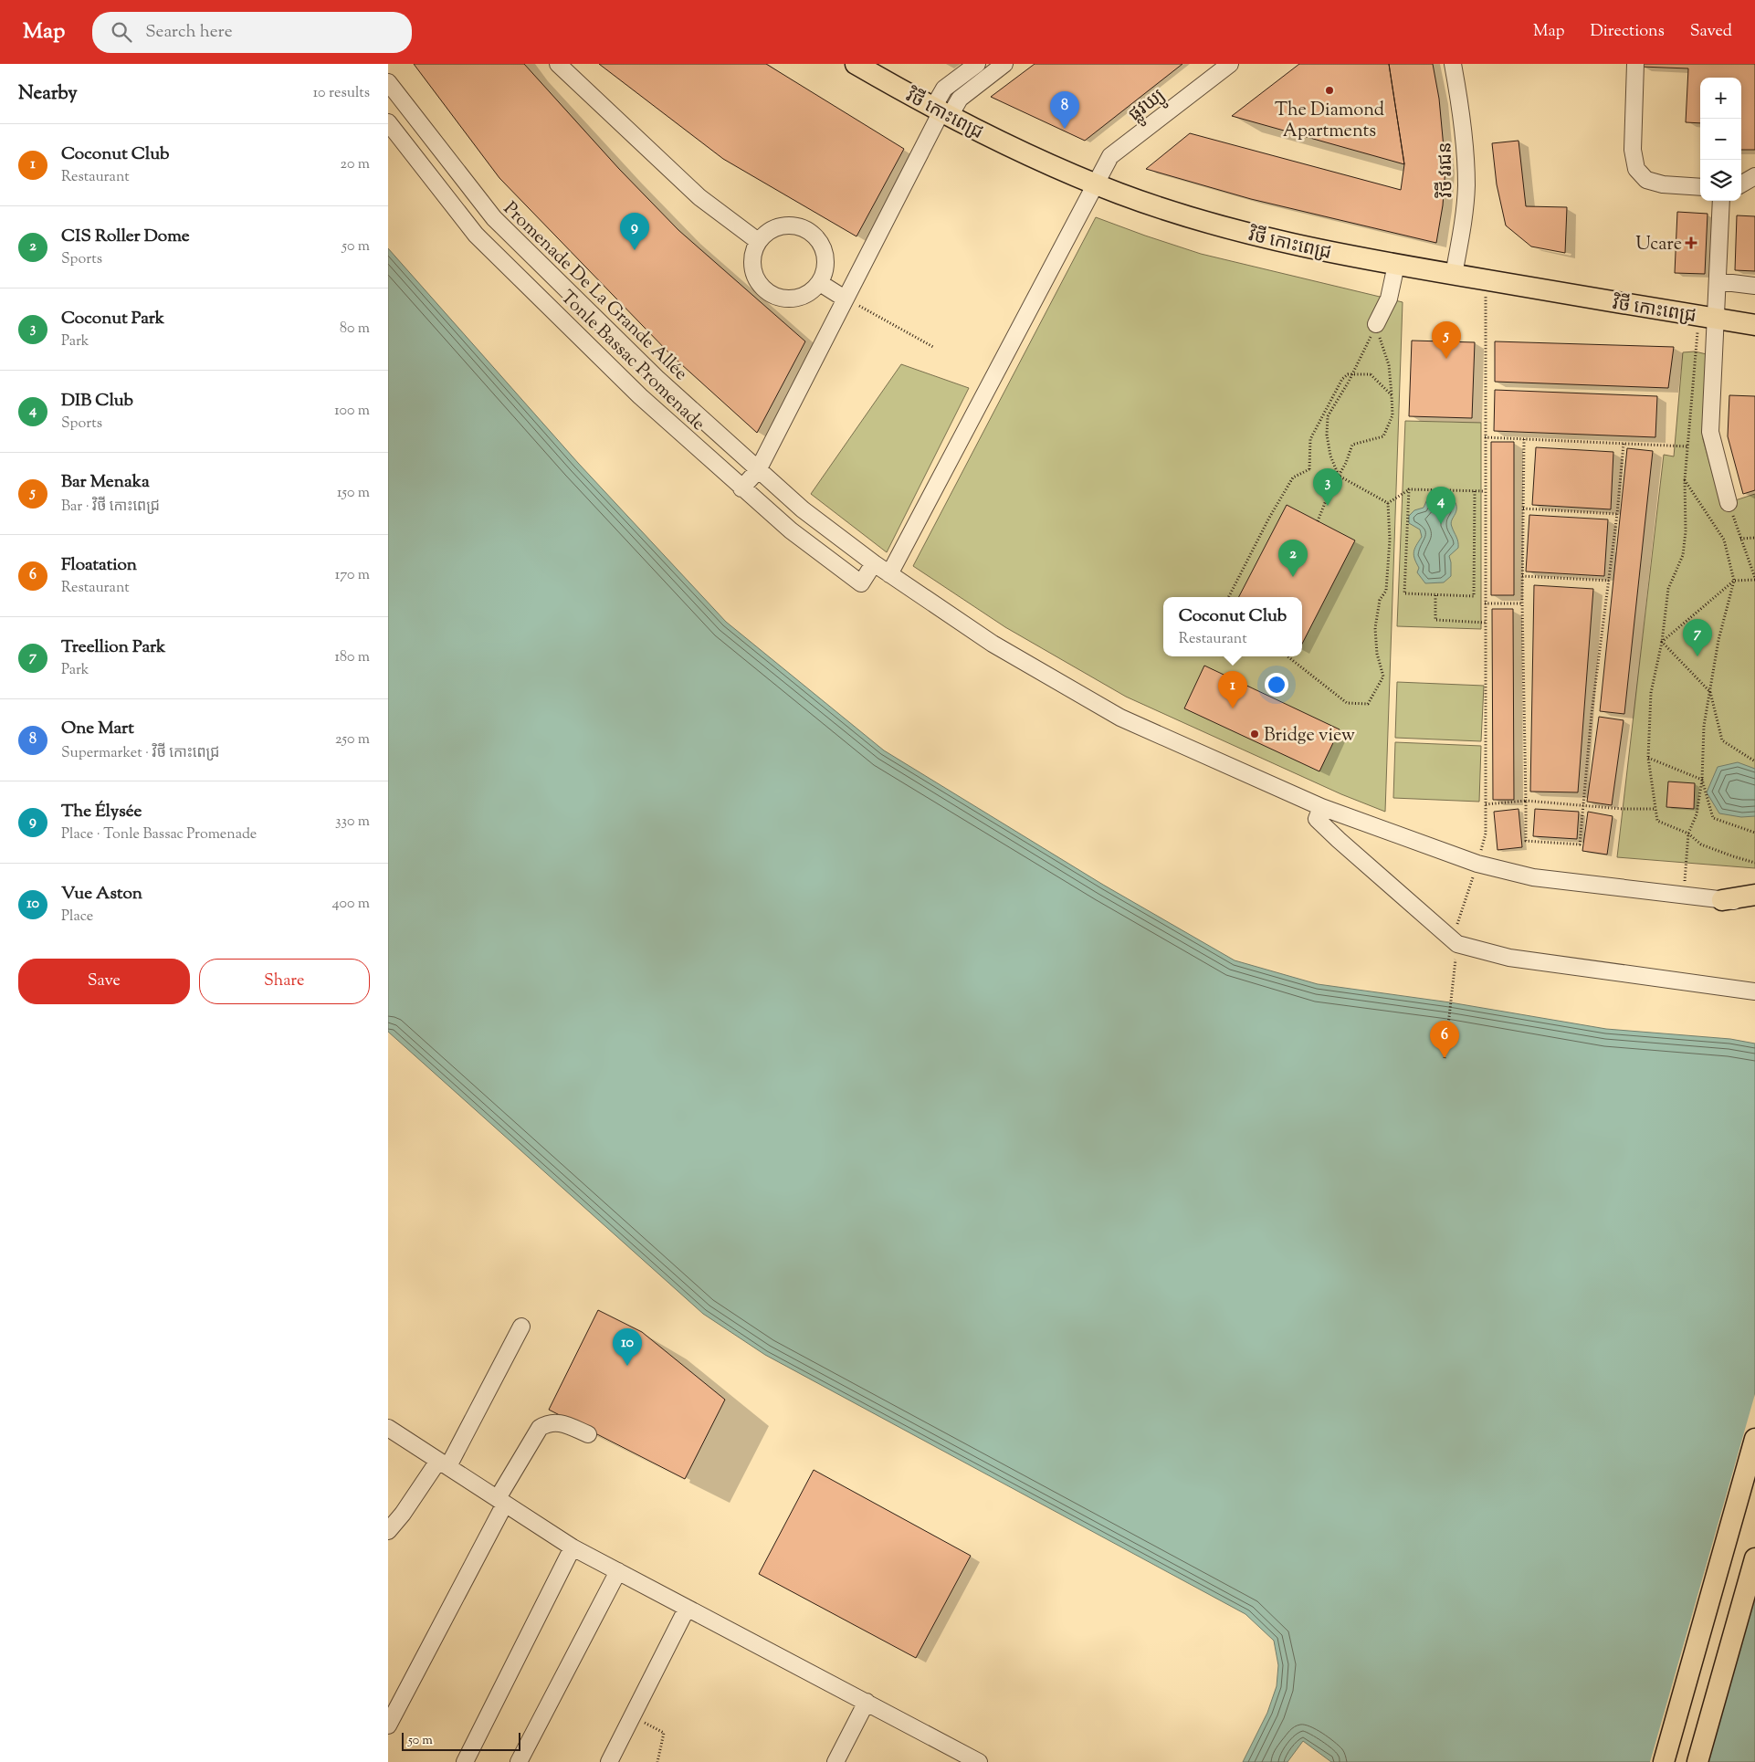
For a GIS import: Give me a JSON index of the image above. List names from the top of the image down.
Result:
{
  "streets": {
    "main road": ["វិថី កោះពេជ្រ"],
    "street": [
      "ផ្លូវឃ្យូ",
      "វិថី វរជន",
      "Promenade De La Grande Allée",
      "Tonle Bassac Promenade"
    ]
  },
  "crossings": [
    ["ផ្លូវឃ្យូ", "វិថី កោះពេជ្រ"],
    ["ផ្លូវឃ្យូ", "Promenade De La Grande Allée"],
    ["វិថី កោះពេជ្រ", "វិថី វរជន"],
    ["Promenade De La Grande Allée", "Tonle Bassac Promenade"]
  ],
  "places": {
    "other": ["The Diamond Apartments", "Bridge view"],
    "health": ["Ucare"]
  },
  "scale_bar": "50 m",
  "page": {
    "header": "Map",
    "search": "Search here",
    "nav": ["Map", "Directions", "Saved"],
    "heading": ["Nearby", "10 results"],
    "map_buttons": ["+", "−"],
    "pins": [
      "8",
      "9",
      "5",
      "3",
      "4",
      "2",
      "7",
      "1",
      "6",
      "10"
    ],
    "list": [
      {
        "mark": "1",
        "name": "Coconut Club",
        "note": "Restaurant",
        "value": "20 m"
      },
      {
        "mark": "2",
        "name": "CIS Roller Dome",
        "note": "Sports",
        "value": "50 m"
      },
      {
        "mark": "3",
        "name": "Coconut Park",
        "note": "Park",
        "value": "80 m"
      },
      {
        "mark": "4",
        "name": "DIB Club",
        "note": "Sports",
        "value": "100 m"
      },
      {
        "mark": "5",
        "name": "Bar Menaka",
        "note": "Bar · វិថី កោះពេជ្រ",
        "value": "150 m"
      },
      {
        "mark": "6",
        "name": "Floatation",
        "note": "Restaurant",
        "value": "170 m"
      },
      {
        "mark": "7",
        "name": "Treellion Park",
        "note": "Park",
        "value": "180 m"
      },
      {
        "mark": "8",
        "name": "One Mart",
        "note": "Supermarket · វិថី កោះពេជ្រ",
        "value": "250 m"
      },
      {
        "mark": "9",
        "name": "The Élysée",
        "note": "Place · Tonle Bassac Promenade",
        "value": "330 m"
      },
      {
        "mark": "10",
        "name": "Vue Aston",
        "note": "Place",
        "value": "400 m"
      }
    ],
    "popup": ["Coconut Club", "Restaurant"],
    "buttons": ["Save", "Share"],
    "scale": "50 m"
  }
}
